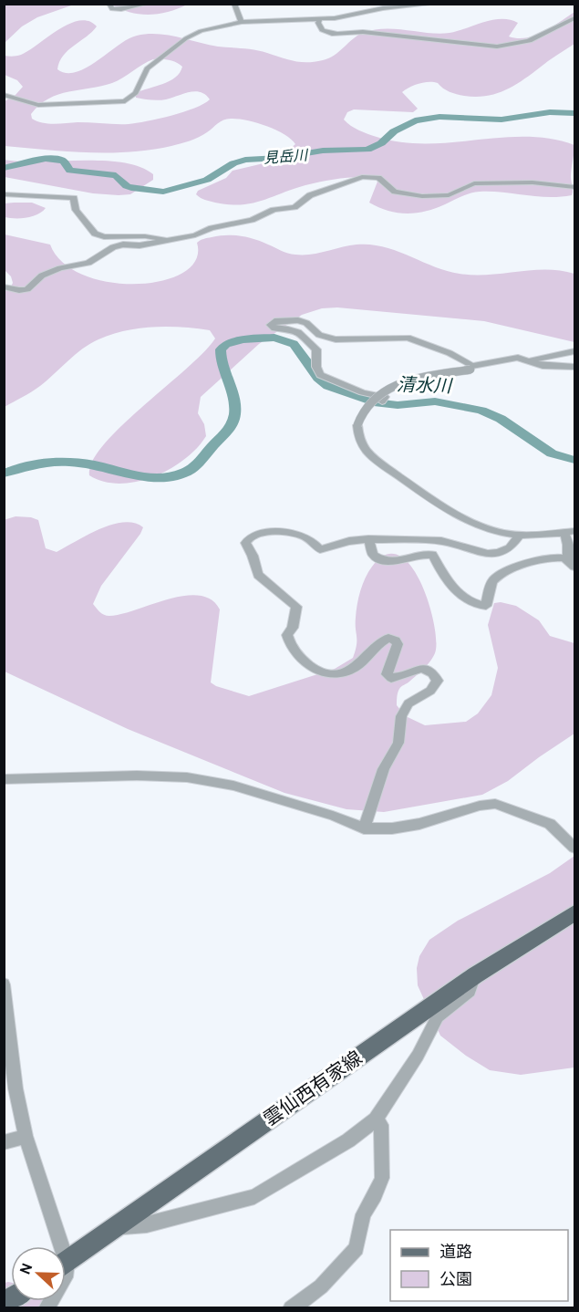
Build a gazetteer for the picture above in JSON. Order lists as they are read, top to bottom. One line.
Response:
{"streets":{"main road":["雲仙西有家線"]},"water":["見岳川","清水川"],"legend":["道路","公園"],"north":"left"}
